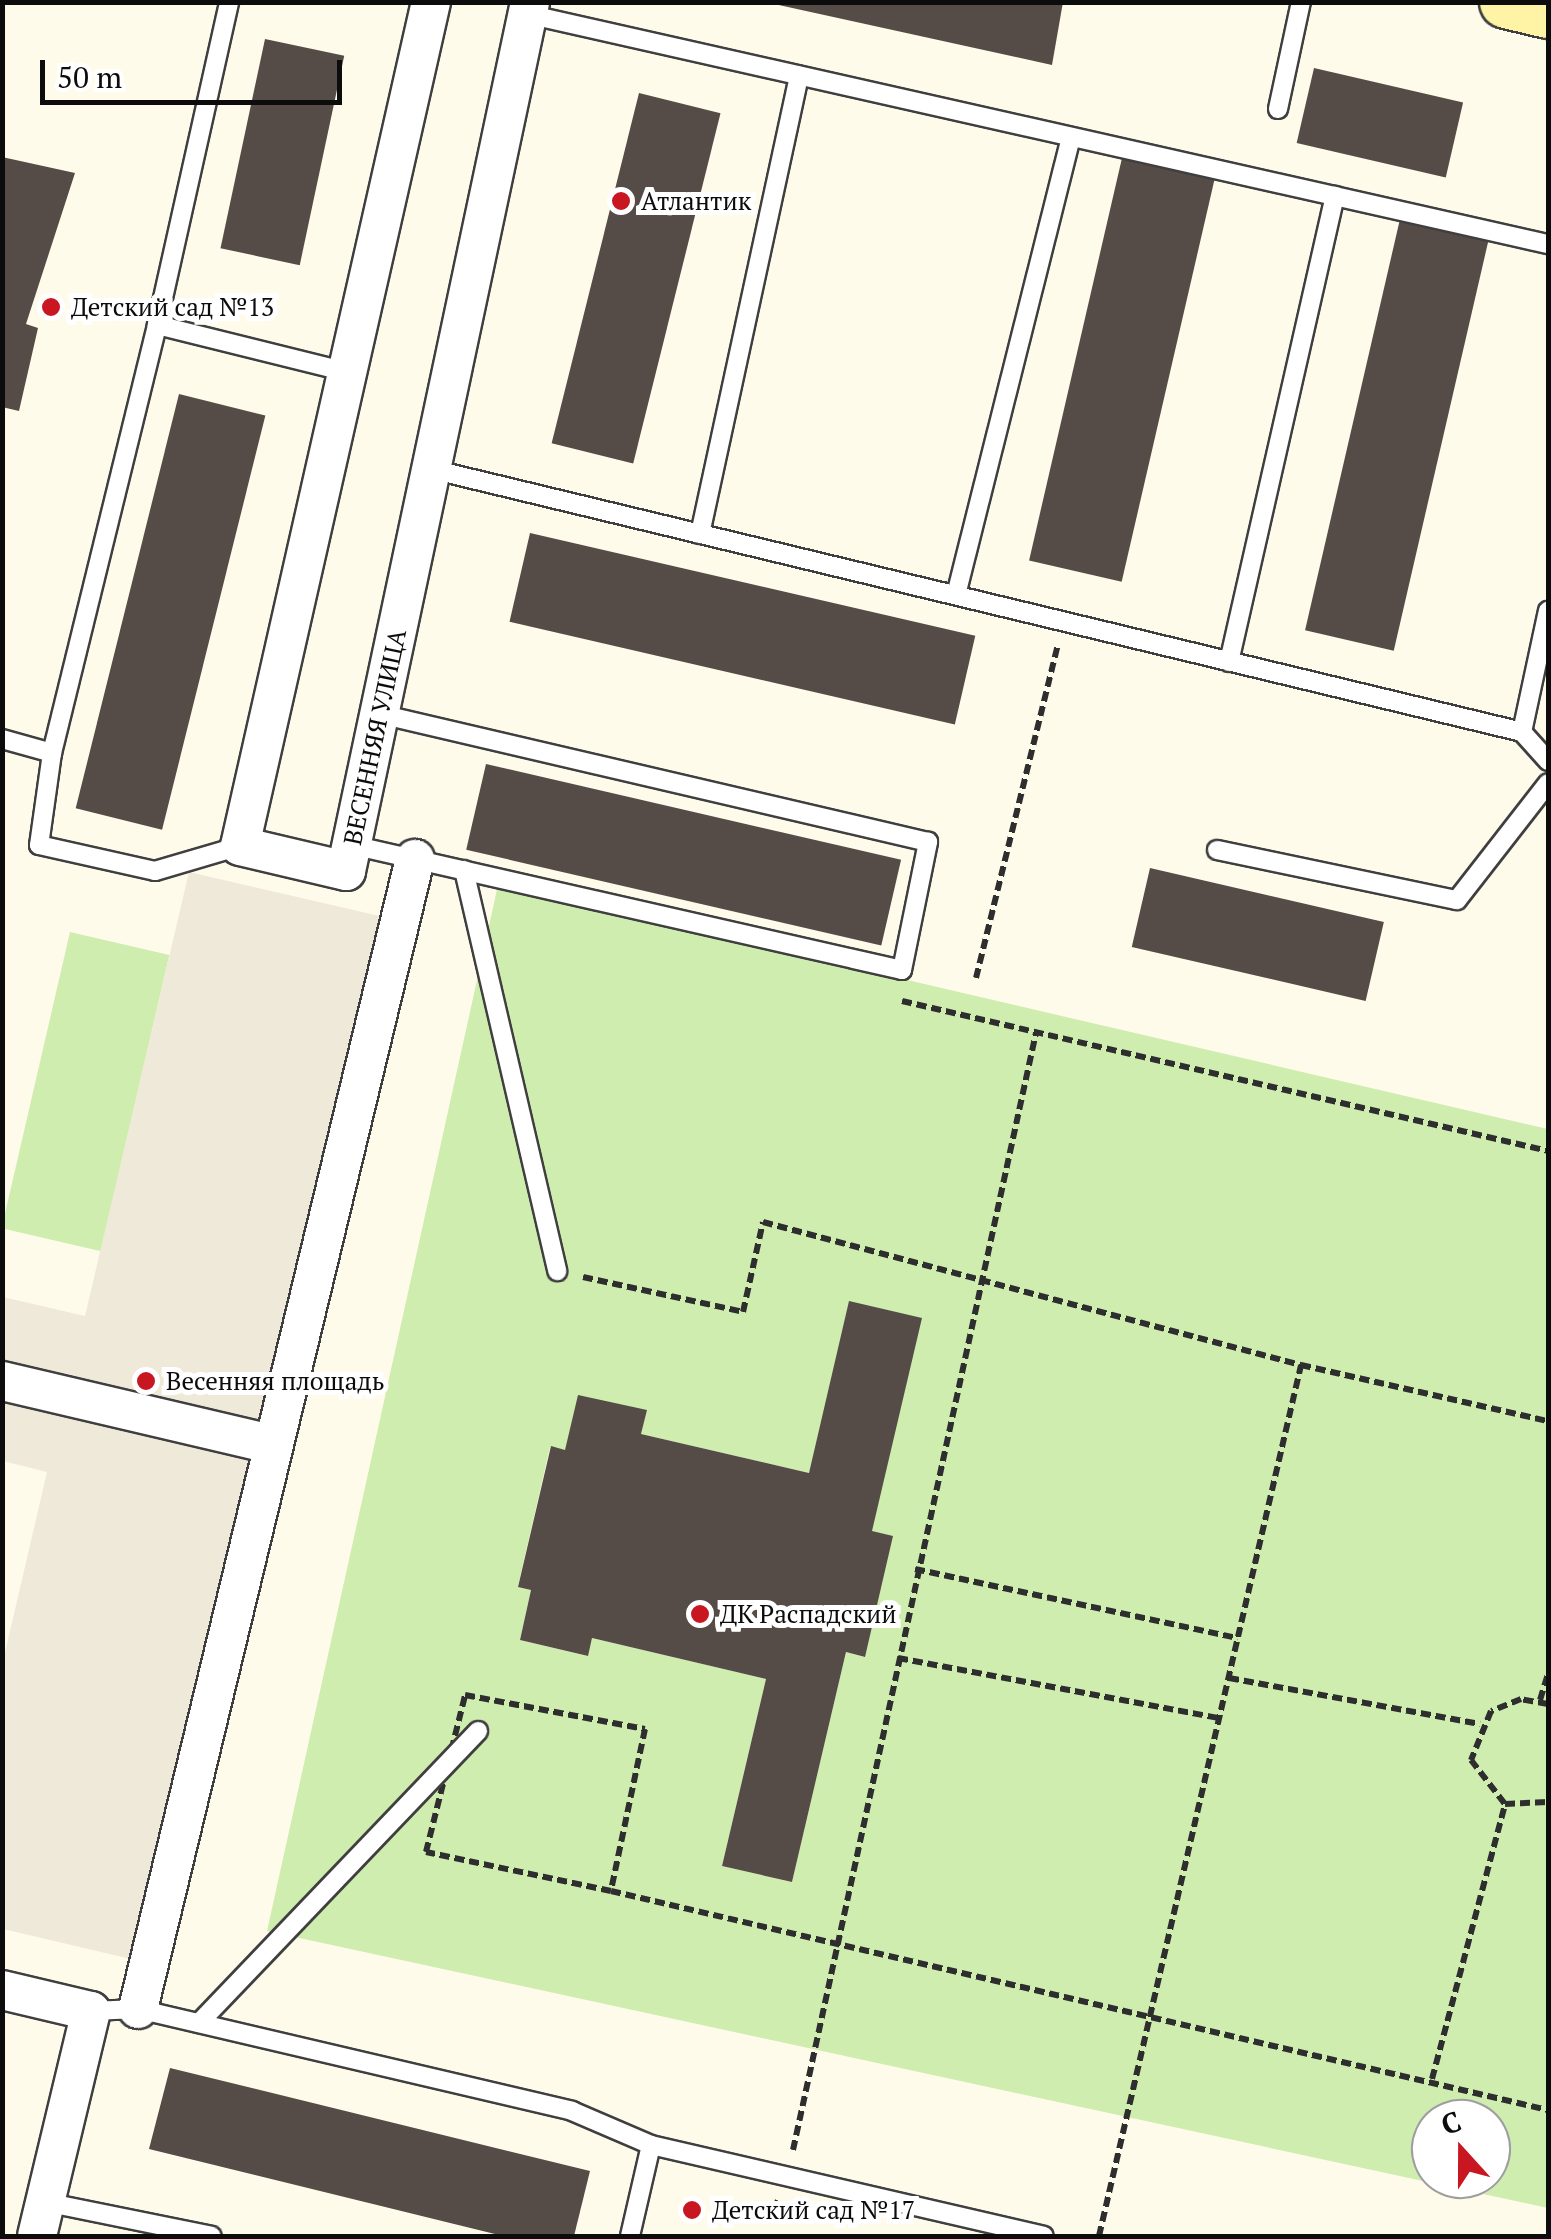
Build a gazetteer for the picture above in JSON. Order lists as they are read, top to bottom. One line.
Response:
{"streets":{"street":["ВЕСЕННЯЯ УЛИЦА"]},"places":["Атлантик","Детский сад №13","Весенняя площадь","ДК Распадский","Детский сад №17"],"scale_bar":"50 m","north":"top"}
